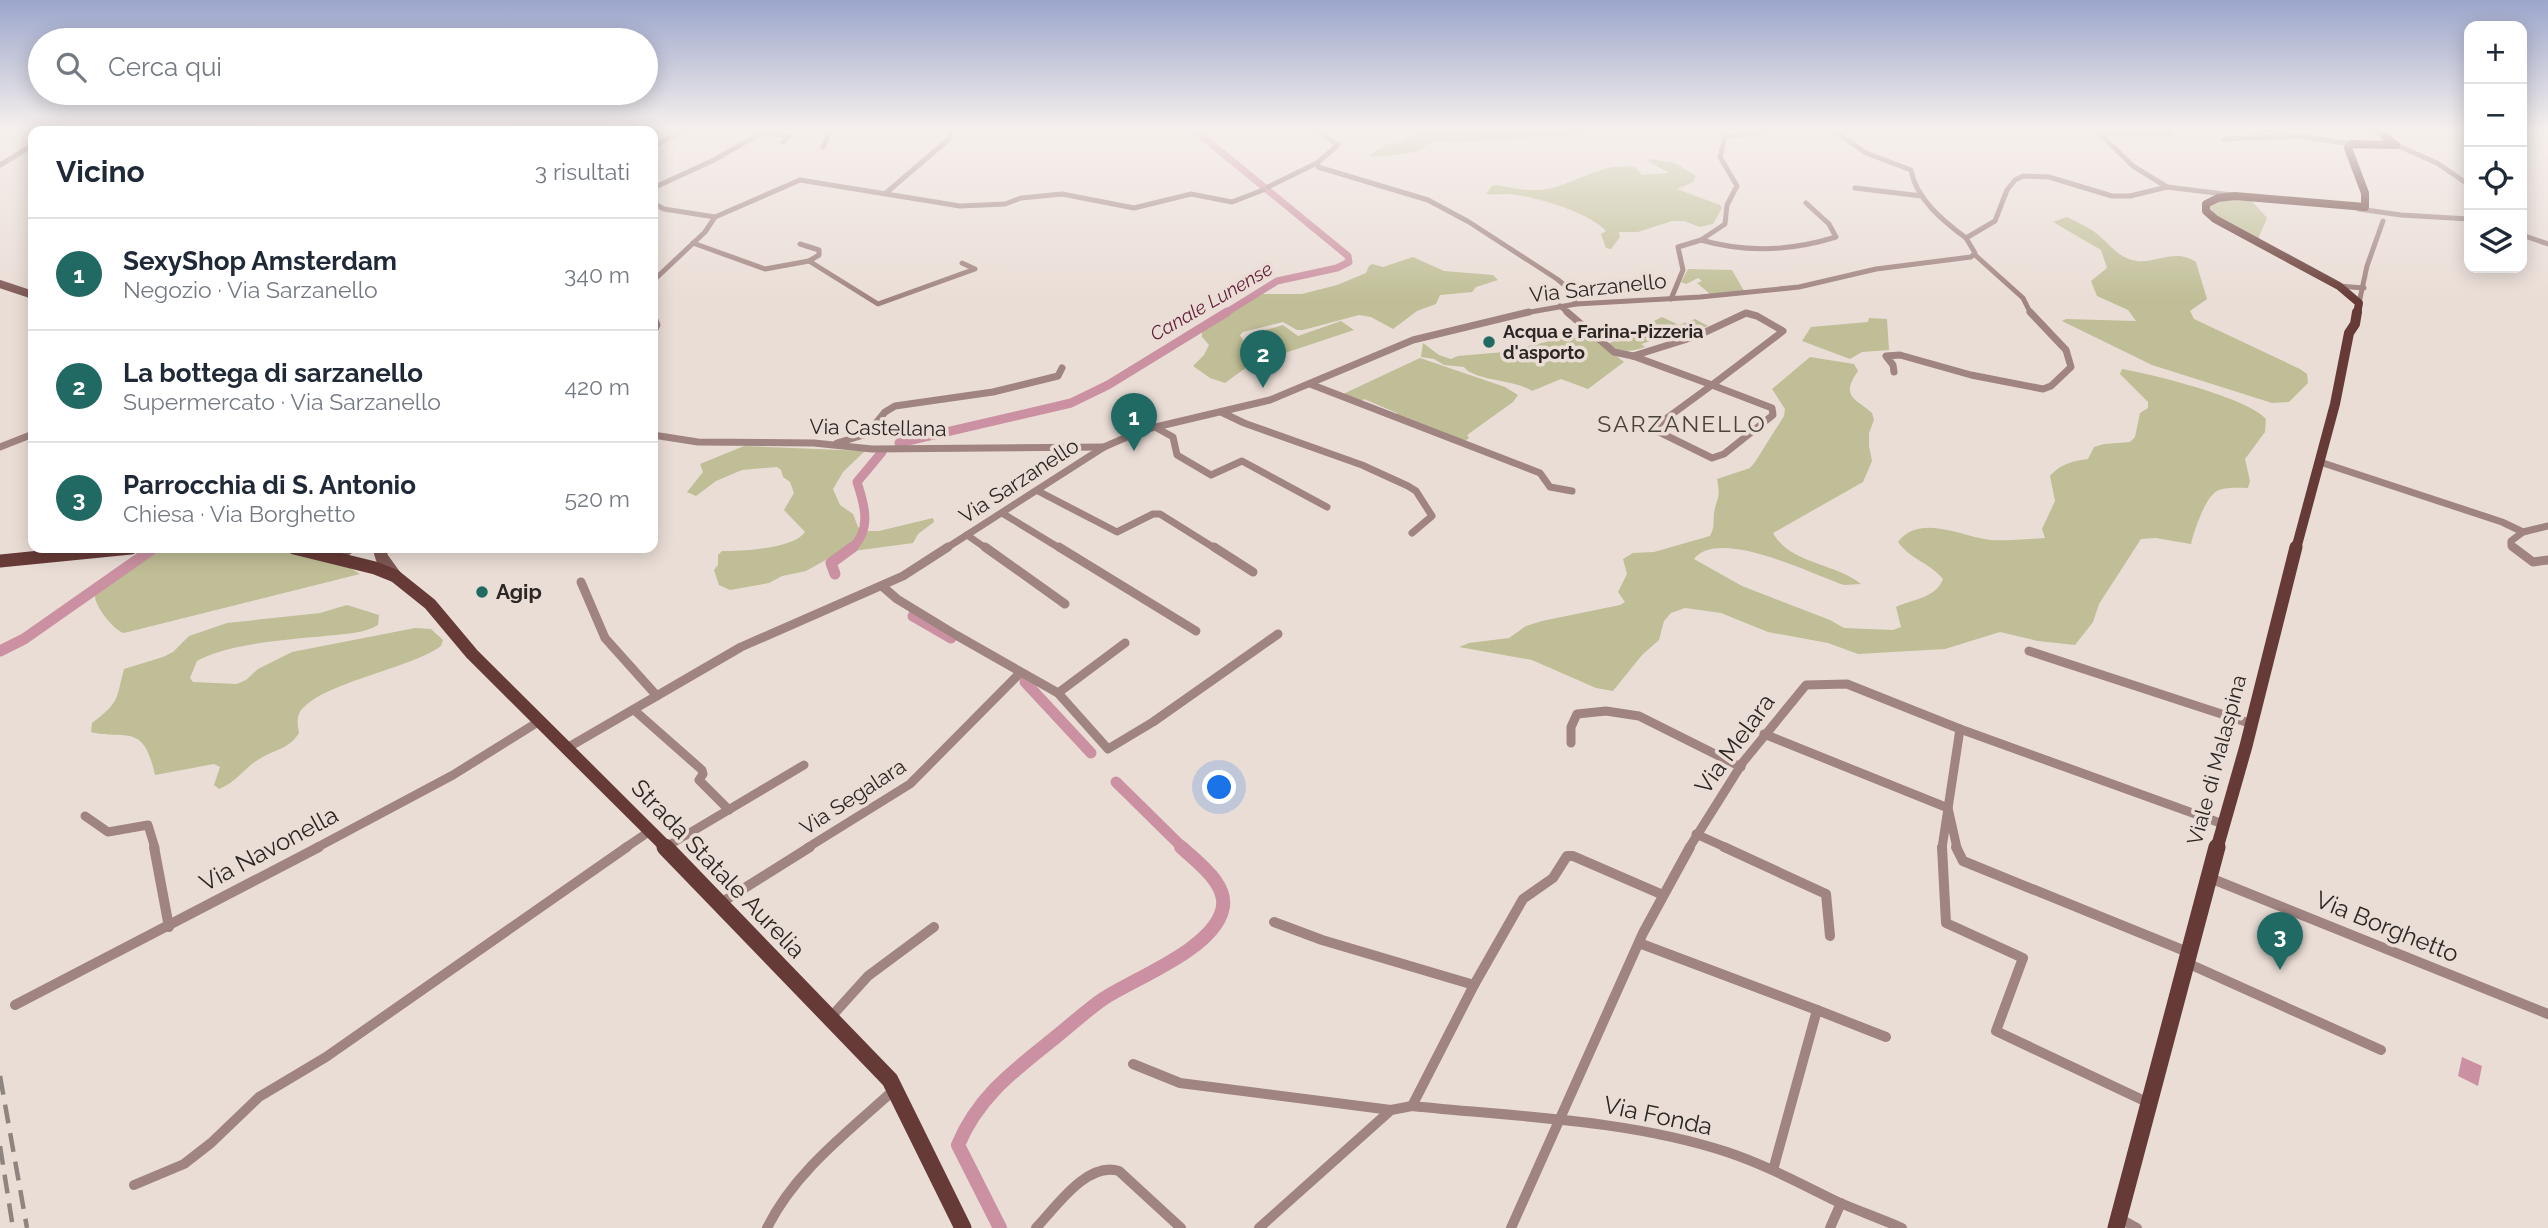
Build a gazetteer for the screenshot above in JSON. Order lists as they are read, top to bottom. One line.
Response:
{"streets":{"main road":["Viale di Malaspina","Strada Statale Aurelia"],"street":["Via Sarzanello","Via Castellana","Via Melara","Via Segalara","Via Navonella","Via Borghetto","Via Fonda"]},"crossings":[["Via Sarzanello","Via Castellana"],["Via Sarzanello","Strada Statale Aurelia"],["Via Melara","Viale di Malaspina"],["Via Melara","Via Fonda"],["Viale di Malaspina","Via Borghetto"],["Via Segalara","Strada Statale Aurelia"],["Via Navonella","Strada Statale Aurelia"]],"districts":["SARZANELLO"],"water":["Canale Lunense"],"places":["Acqua e Farina-Pizzeria d'asporto","Agip"],"page":{"map_buttons":["+","−"],"search":"Cerca qui","heading":["Vicino","3 risultati"],"list":[{"mark":"1","name":"SexyShop Amsterdam","note":"Negozio · Via Sarzanello","value":"340 m"},{"mark":"2","name":"La bottega di sarzanello","note":"Supermercato · Via Sarzanello","value":"420 m"},{"mark":"3","name":"Parrocchia di S. Antonio","note":"Chiesa · Via Borghetto","value":"520 m"}],"pins":["2","1","3"]}}
